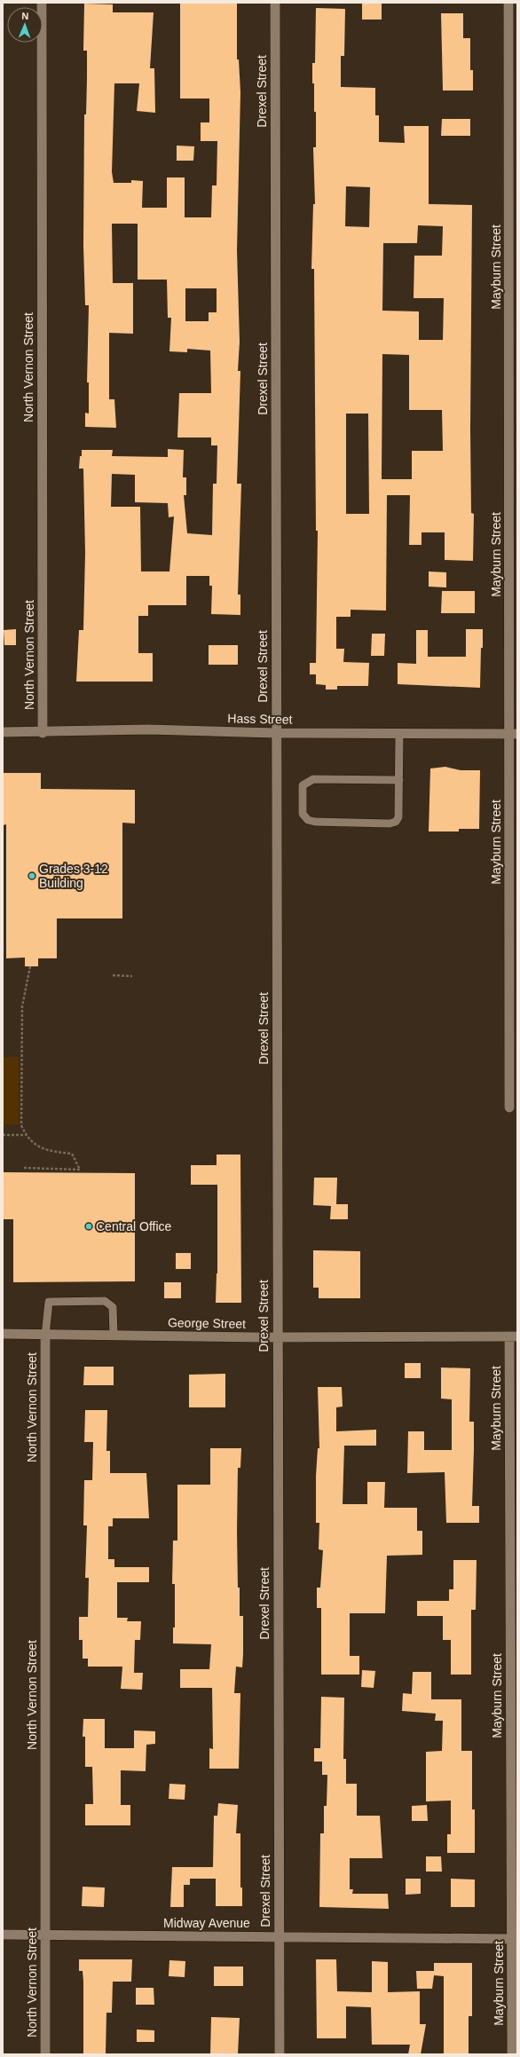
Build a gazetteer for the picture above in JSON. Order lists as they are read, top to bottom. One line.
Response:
{"streets":{"street":["Drexel Street","Mayburn Street","North Vernon Street","Hass Street","George Street","Midway Avenue"]},"crossings":[["Drexel Street","Hass Street"],["Drexel Street","George Street"],["Drexel Street","Midway Avenue"],["Mayburn Street","Hass Street"],["Mayburn Street","George Street"],["Mayburn Street","Midway Avenue"],["North Vernon Street","Hass Street"],["North Vernon Street","George Street"],["North Vernon Street","Midway Avenue"]],"places":["Grades 3-12 Building","Central Office"],"north":"top"}
